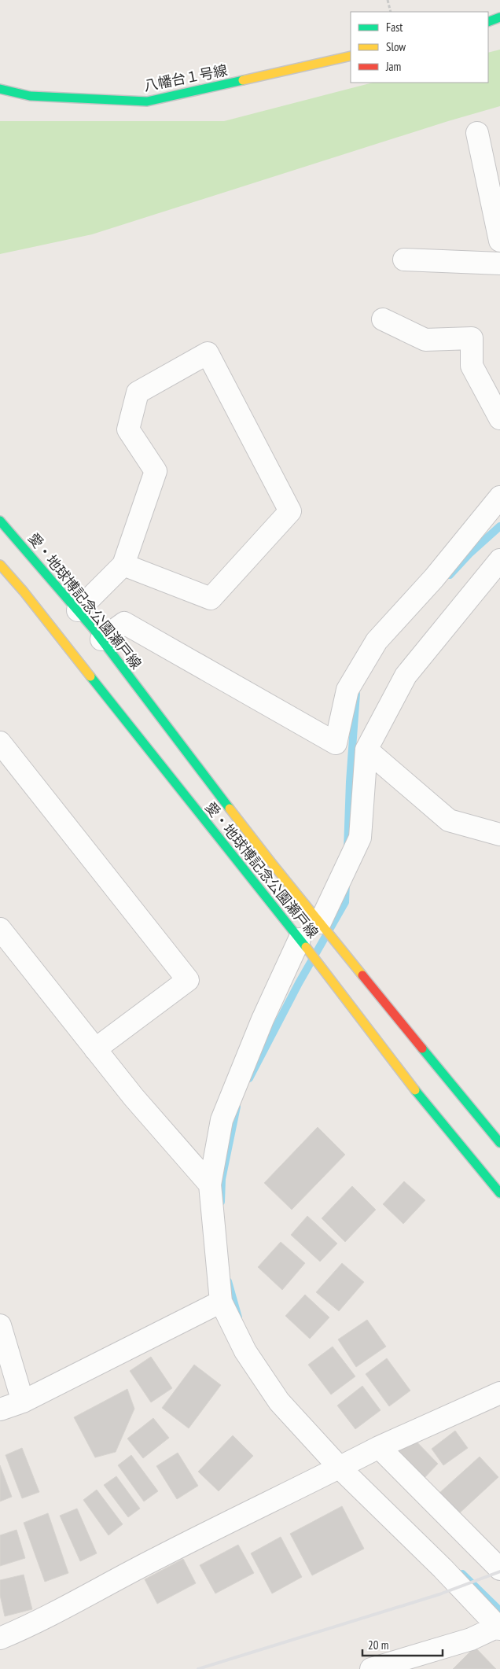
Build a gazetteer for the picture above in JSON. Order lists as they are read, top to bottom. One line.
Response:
{"streets":{"main road":["八幡台１号線","愛・地球博記念公園瀬戸線"]},"legend":["Fast","Slow","Jam"],"scale_bar":"20 m"}
